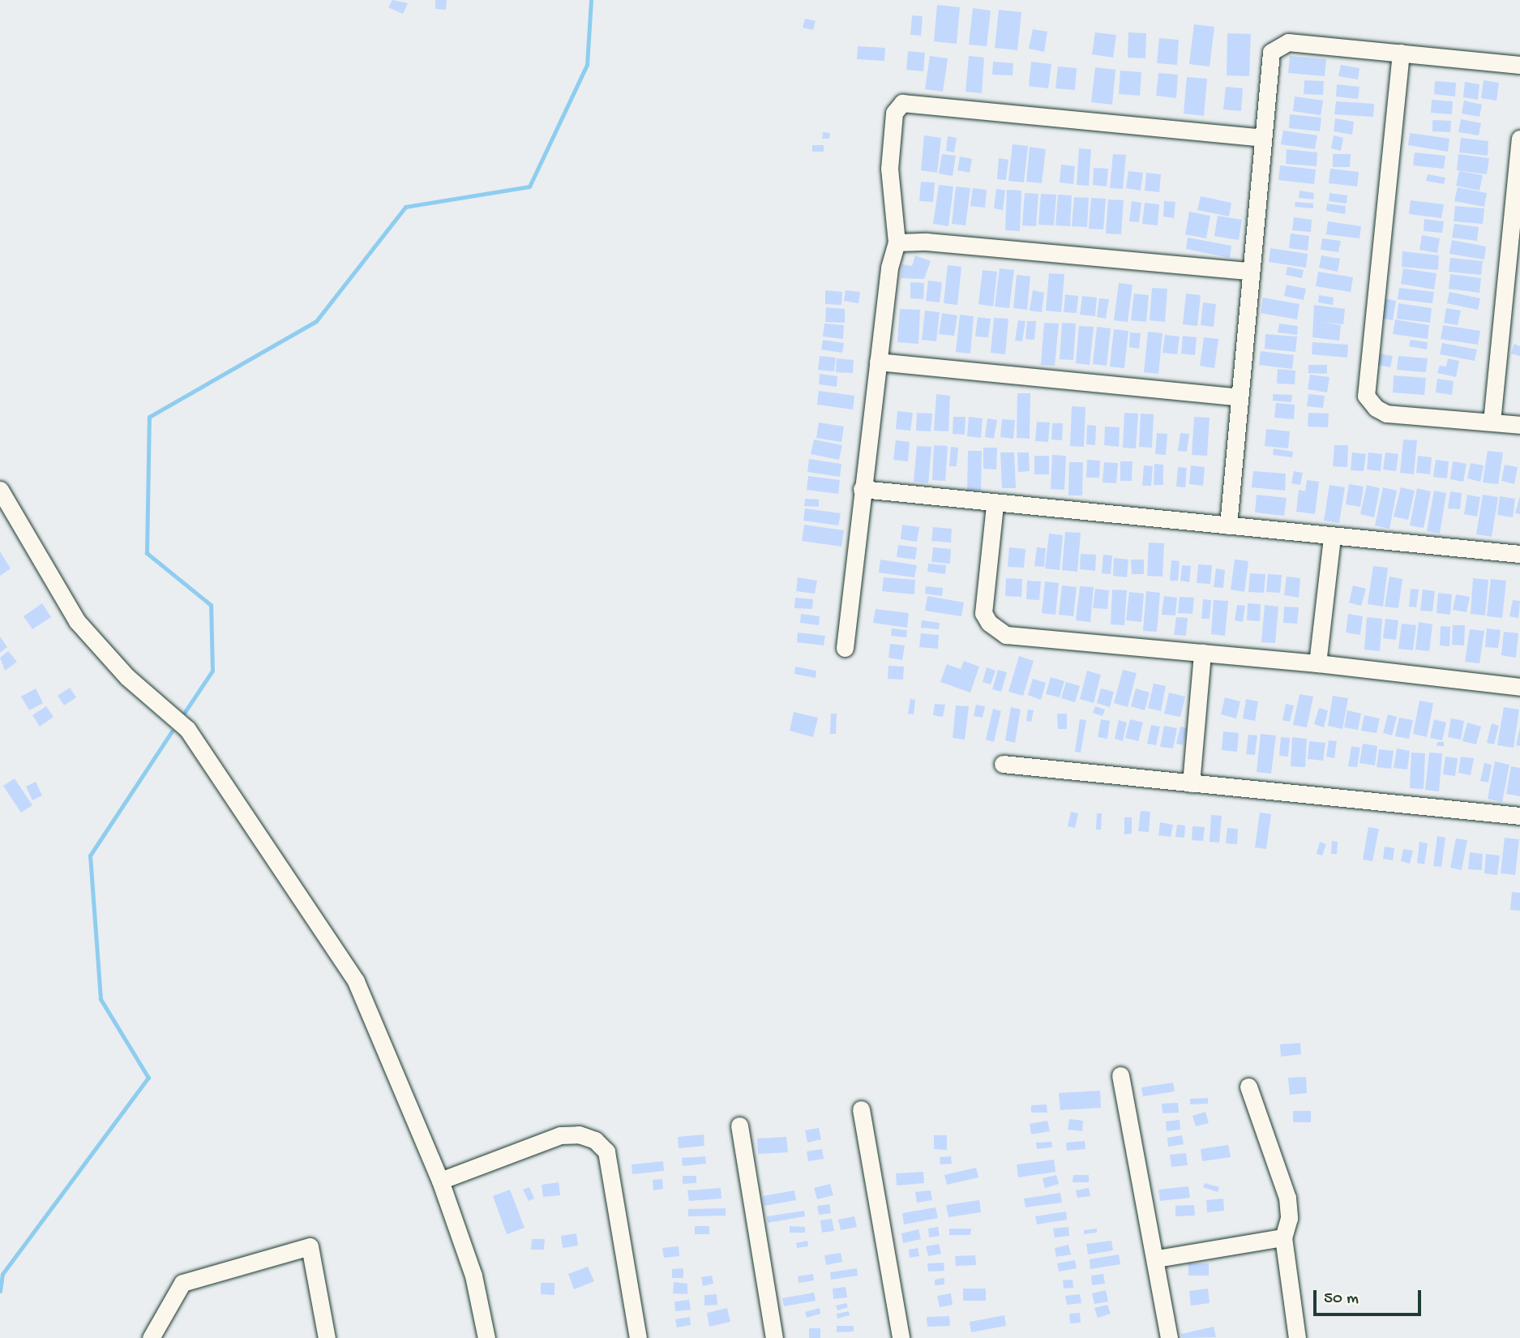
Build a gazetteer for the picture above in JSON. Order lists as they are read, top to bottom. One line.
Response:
{"scale_bar":"50 m"}
